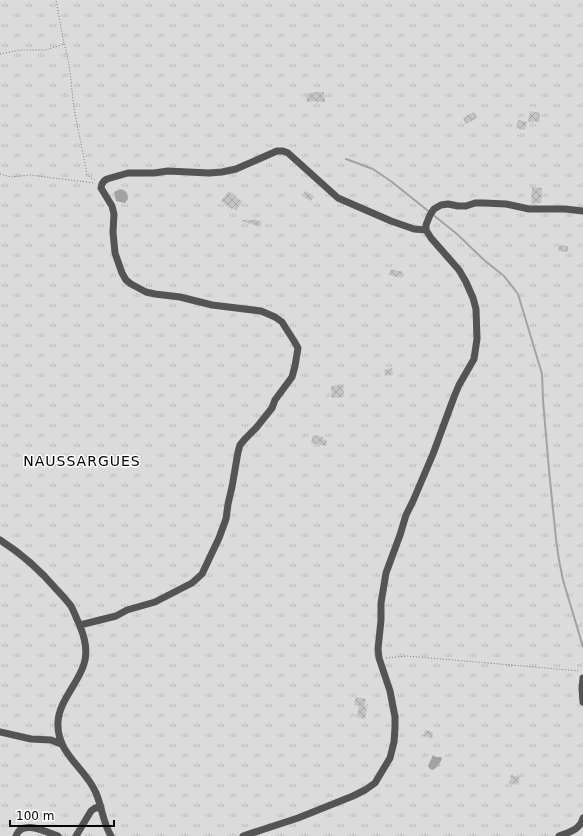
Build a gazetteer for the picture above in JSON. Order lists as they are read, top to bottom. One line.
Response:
{"districts":["NAUSSARGUES"],"scale_bar":"100 m"}
